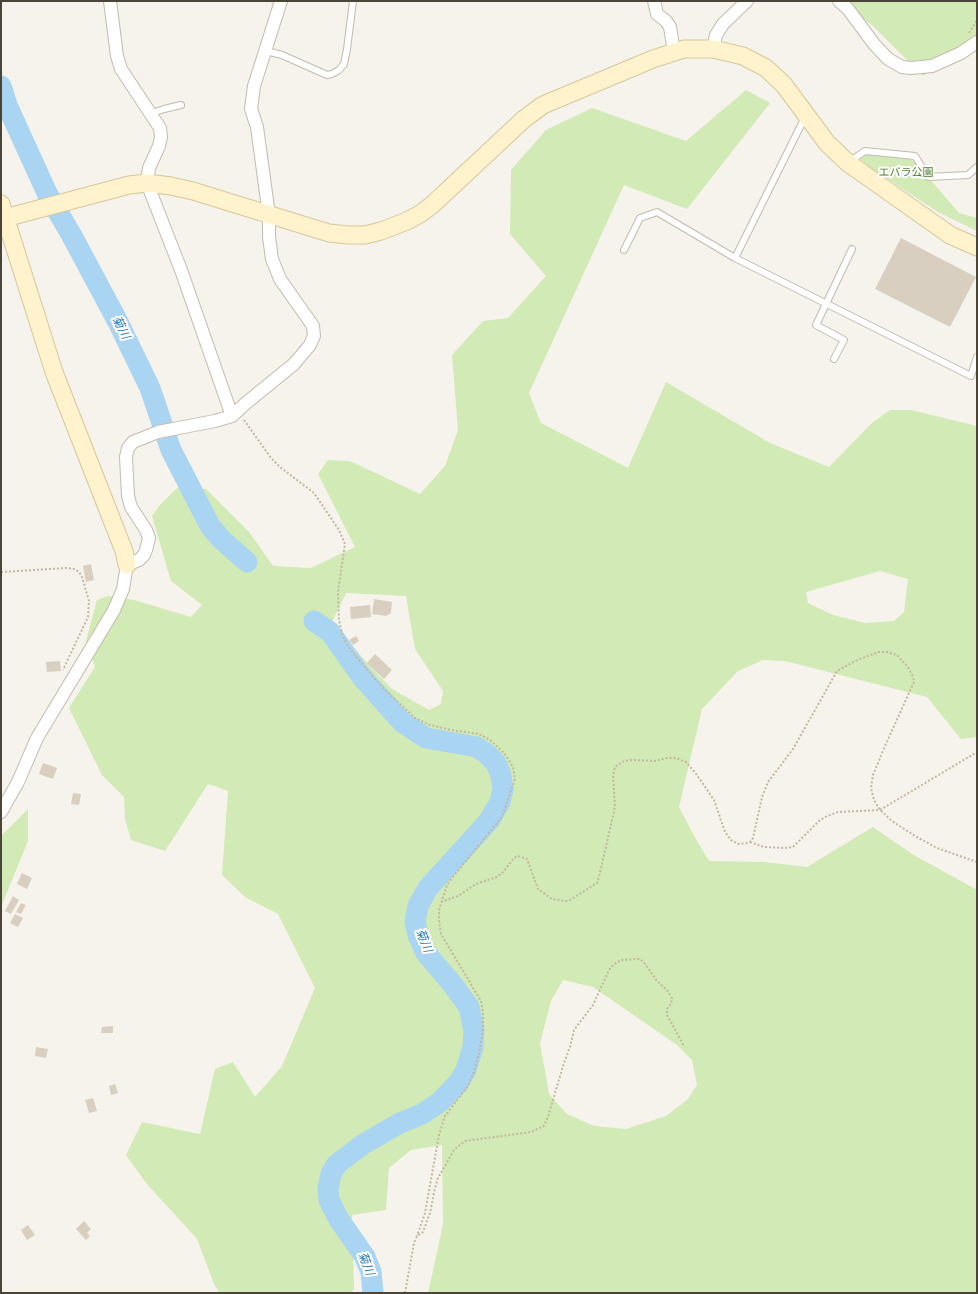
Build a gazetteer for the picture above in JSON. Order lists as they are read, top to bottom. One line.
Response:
{"water":["菊川"],"parks":["エバラ公園"]}
